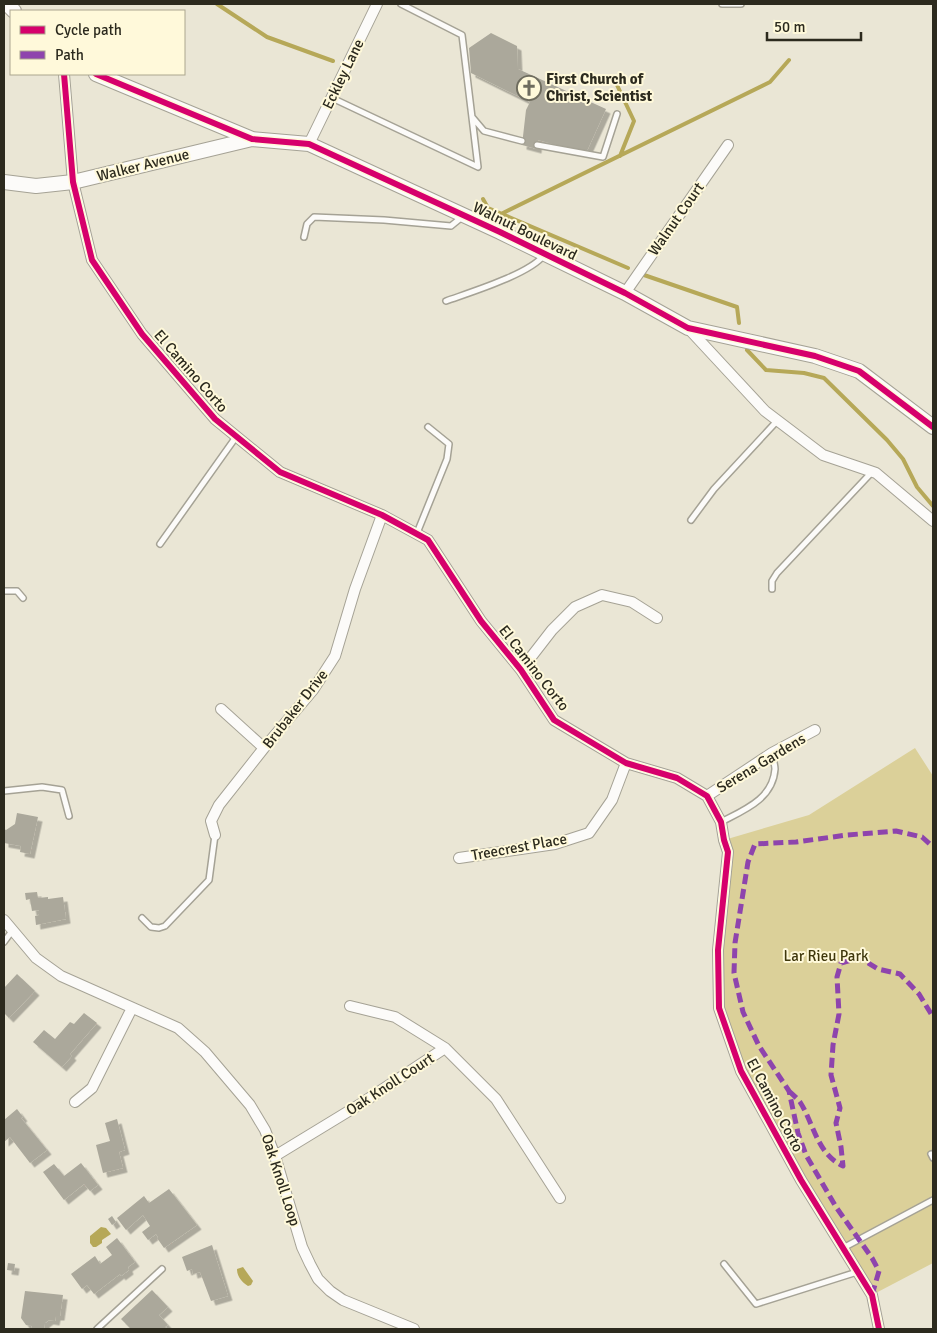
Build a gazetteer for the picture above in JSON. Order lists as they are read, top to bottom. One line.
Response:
{"streets":{"street":["Eckley Lane","Walker Avenue","Walnut Court","Walnut Boulevard","El Camino Corto","Brubaker Drive","Serena Gardens","Treecrest Place","Oak Knoll Court","Oak Knoll Loop"]},"crossings":[["Eckley Lane","Walnut Boulevard"],["Walker Avenue","Walnut Boulevard"],["Walker Avenue","El Camino Corto"],["Walnut Court","Walnut Boulevard"],["El Camino Corto","Brubaker Drive"],["El Camino Corto","Serena Gardens"],["El Camino Corto","Treecrest Place"],["Oak Knoll Court","Oak Knoll Loop"]],"parks":["Lar Rieu Park"],"places":{"church":["First Church of Christ, Scientist"]},"legend":["Cycle path","Path"],"scale_bar":"50 m"}
